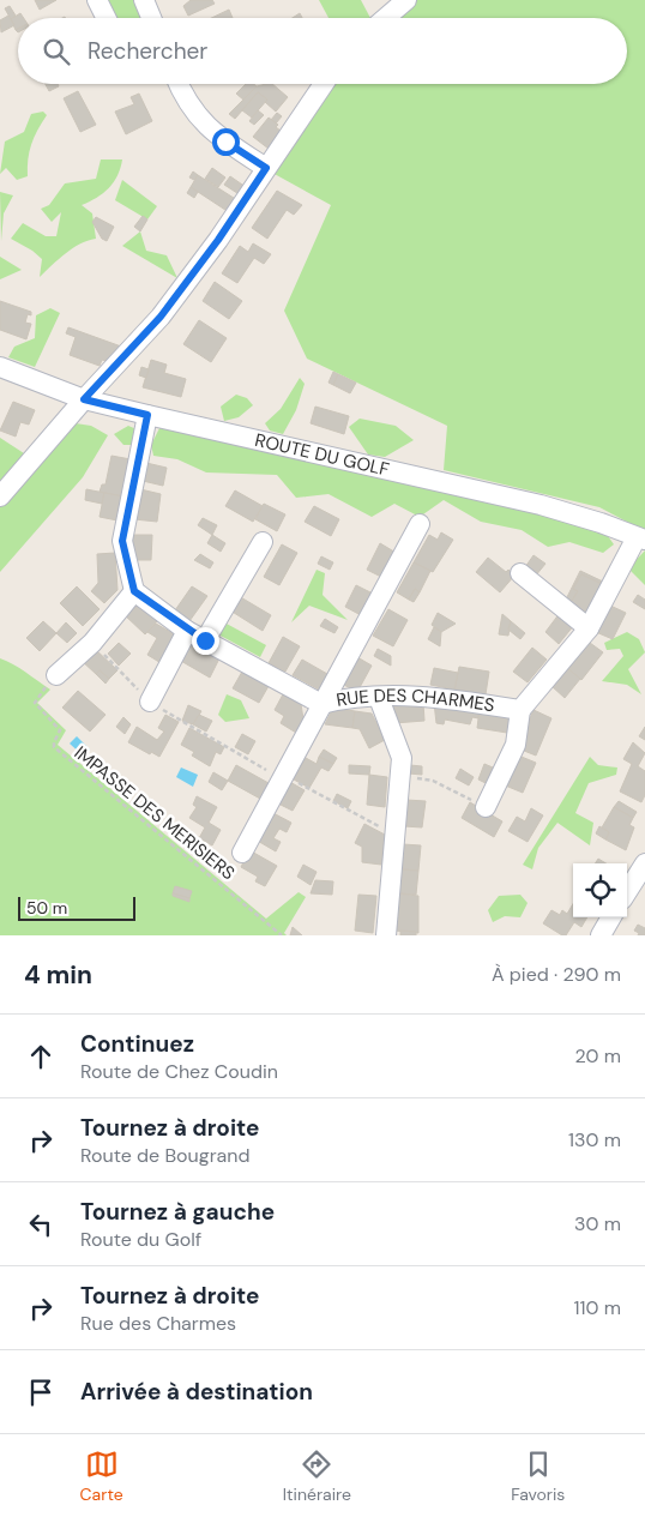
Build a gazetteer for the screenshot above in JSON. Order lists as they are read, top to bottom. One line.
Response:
{"streets":{"street":["ROUTE DU GOLF","RUE DES CHARMES"],"path":["IMPASSE DES MERISIERS"]},"crossings":[["ROUTE DU GOLF","RUE DES CHARMES"]],"scale_bar":"50 m","page":{"search":"Rechercher","scale":"50 m","heading":["4 min","À pied · 290 m"],"list":[["Continuez","Route de Chez Coudin","20 m"],["Tournez à droite","Route de Bougrand","130 m"],["Tournez à gauche","Route du Golf","30 m"],["Tournez à droite","Rue des Charmes","110 m"],"Arrivée à destination"],"nav":["Carte","Itinéraire","Favoris"]}}
